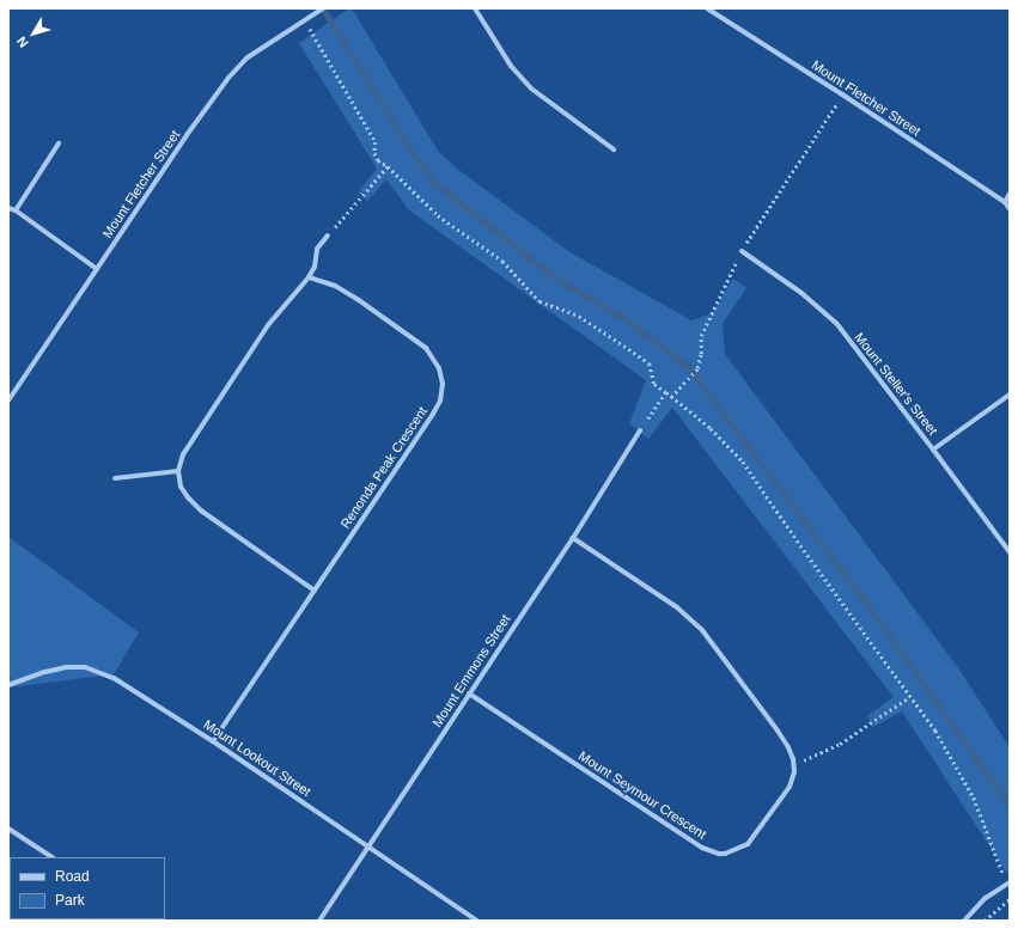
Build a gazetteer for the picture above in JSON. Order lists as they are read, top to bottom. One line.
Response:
{"streets":{"street":["Mount Fletcher Street","Mount Steller's Street","Renonda Peak Crescent","Mount Emmons Street","Mount Lookout Street","Mount Seymour Crescent"]},"crossings":[["Renonda Peak Crescent","Mount Lookout Street"],["Mount Emmons Street","Mount Lookout Street"],["Mount Emmons Street","Mount Seymour Crescent"]],"legend":["Road","Park"],"north":"bottom left"}
